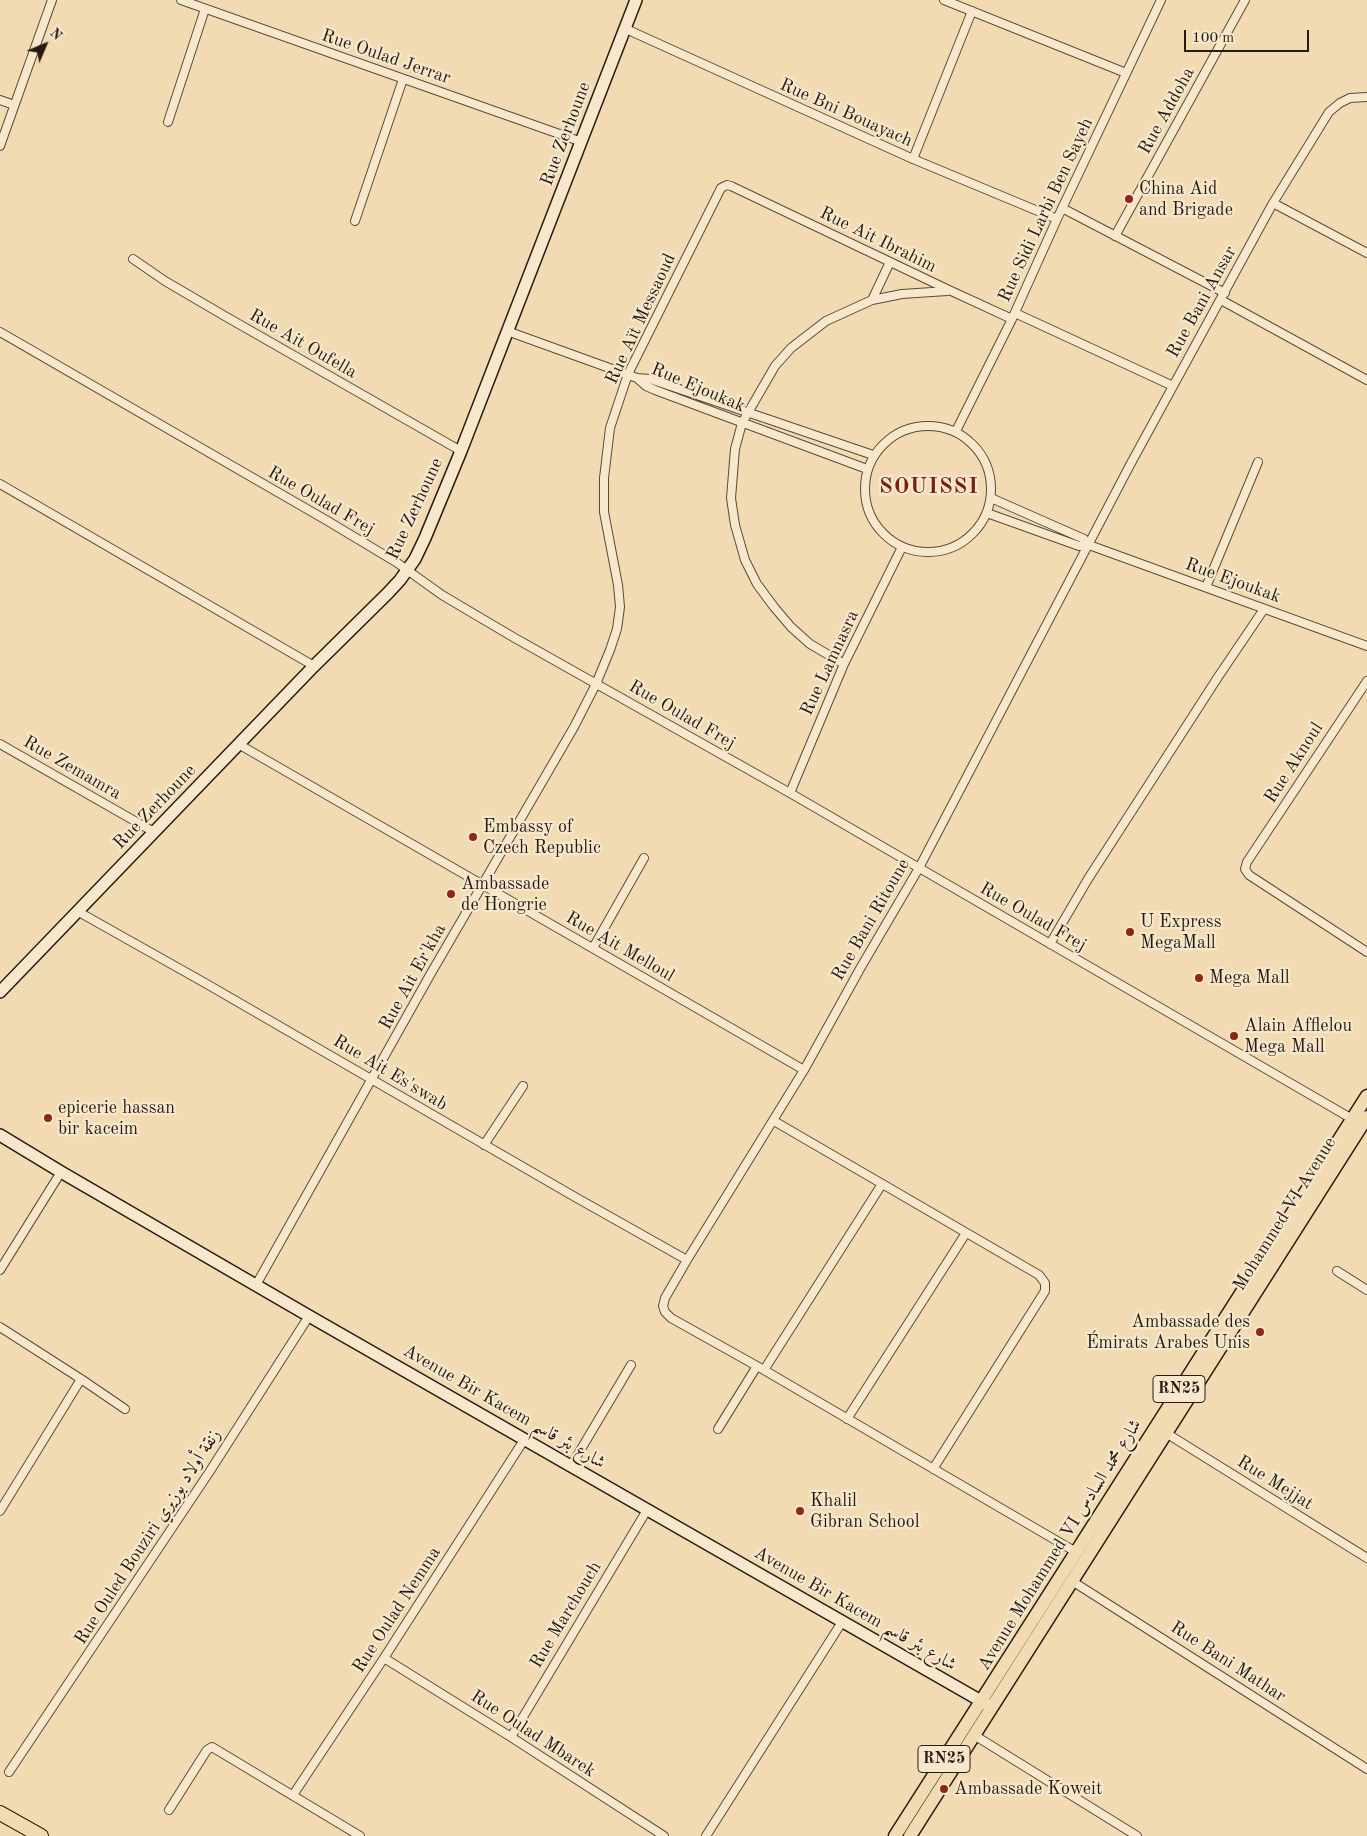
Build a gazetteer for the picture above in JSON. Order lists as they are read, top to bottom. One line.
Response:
{"streets":{"main road":["Mohammed VI Avenue","RN25","Avenue Mohammed VI شارع محمد السادس"],"street":["Rue Oulad Jerrar","Rue Addoha","Rue Bni Bouayach","Rue Zerhoune","Rue Sidi Larbi Ben Sayeh","Rue Ait Ibrahim","Rue Bani Ansar","Rue Aït Messaoud","Rue Ait Oufella","Rue Ejoukak","Rue Oulad Frej","Rue Lamnasra","Rue Aknoul","Rue Zemamra","Rue Bani Ritoune","Rue Ait Melloul","Rue Ait Er'kha","Rue Ait Es'swab","Avenue Bir Kacem شارع بئر قاسم","Rue Mejjat","Rue Ouled Bouziri زنقة أولاد بوزيري","Rue Oulad Nemma","Rue Marchouch","Rue Bani Mathar","Rue Oulad Mbarek"]},"crossings":[["Rue Oulad Jerrar","Rue Zerhoune"],["Rue Bni Bouayach","Rue Zerhoune"],["Rue Bni Bouayach","Rue Sidi Larbi Ben Sayeh"],["Rue Zerhoune","Rue Ait Oufella"],["Rue Zerhoune","Rue Ejoukak"],["Rue Zerhoune","Rue Oulad Frej"],["Rue Zerhoune","Rue Zemamra"],["Rue Zerhoune","Rue Ait Melloul"],["Rue Zerhoune","Rue Ait Es'swab"],["Rue Sidi Larbi Ben Sayeh","Rue Ait Ibrahim"],["Rue Sidi Larbi Ben Sayeh","Rue Ejoukak"],["Rue Sidi Larbi Ben Sayeh","Rue Lamnasra"],["Rue Ait Ibrahim","Rue Bani Ansar"],["Rue Ait Ibrahim","Rue Aït Messaoud"],["Rue Bani Ansar","Rue Ejoukak"],["Rue Bani Ansar","Rue Bani Ritoune"],["Rue Aït Messaoud","Rue Ejoukak"],["Rue Aït Messaoud","Rue Oulad Frej"],["Rue Aït Messaoud","Rue Ait Er'kha"],["Rue Ejoukak","Rue Lamnasra"],["Rue Ejoukak","Rue Bani Ritoune"],["Rue Oulad Frej","Rue Lamnasra"],["Rue Oulad Frej","Rue Bani Ritoune"],["Rue Oulad Frej","Rue Ait Er'kha"],["Rue Oulad Frej","Mohammed VI Avenue"],["Rue Oulad Frej","Avenue Mohammed VI شارع محمد السادس"],["Rue Bani Ritoune","Rue Ait Melloul"],["Rue Bani Ritoune","Rue Ait Es'swab"],["Rue Ait Melloul","Rue Ait Er'kha"],["Rue Ait Er'kha","Rue Ait Es'swab"],["Rue Ait Er'kha","Avenue Bir Kacem شارع بئر قاسم"],["Mohammed VI Avenue","Avenue Bir Kacem شارع بئر قاسم"],["Mohammed VI Avenue","Rue Mejjat"],["Mohammed VI Avenue","Avenue Mohammed VI شارع محمد السادس"],["Mohammed VI Avenue","Rue Bani Mathar"],["Avenue Bir Kacem شارع بئر قاسم","Rue Ouled Bouziri زنقة أولاد بوزيري"],["Avenue Bir Kacem شارع بئر قاسم","Avenue Mohammed VI شارع محمد السادس"],["Avenue Bir Kacem شارع بئر قاسم","Rue Oulad Nemma"],["Avenue Bir Kacem شارع بئر قاسم","Rue Marchouch"],["Rue Oulad Nemma","Rue Oulad Mbarek"],["Rue Marchouch","Rue Oulad Mbarek"]],"districts":["SOUISSI"],"places":["China Aid and Brigade","Embassy of Czech Republic","Ambassade de Hongrie","U Express MegaMall","Mega Mall","Alain Afflelou Mega Mall","epicerie hassan bir kaceim","Ambassade des Émirats Arabes Unis","Khalil Gibran School","Ambassade Koweit"],"scale_bar":"100 m","north":"top right"}
